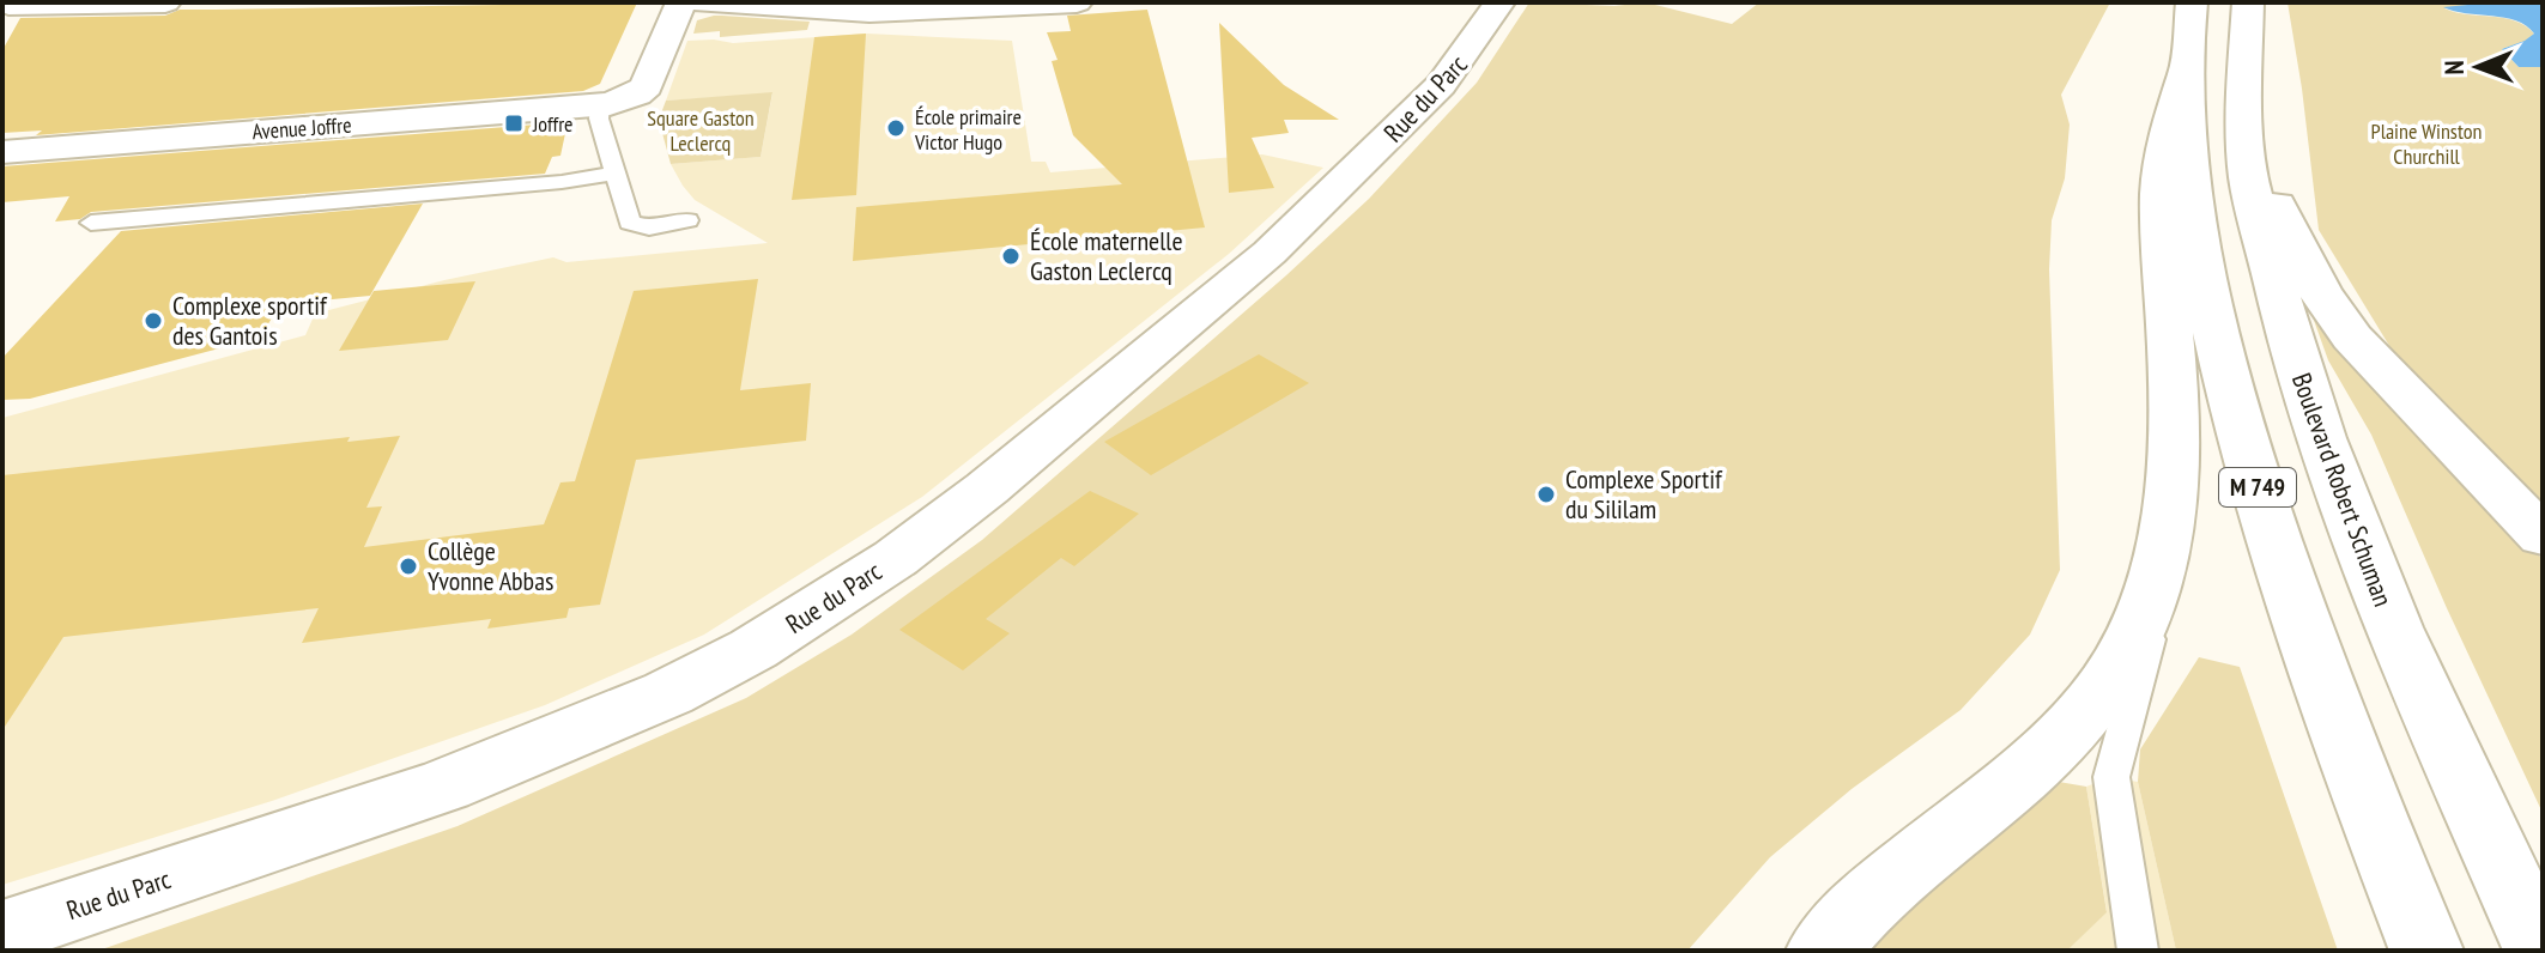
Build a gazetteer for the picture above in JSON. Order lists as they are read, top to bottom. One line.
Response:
{"streets":{"main road":["Rue du Parc","Avenue Joffre","M 749","Boulevard Robert Schuman"]},"parks":["Square Gaston Leclercq","Plaine Winston Churchill"],"places":{"transit":["Joffre"],"other":["École primaire Victor Hugo","École maternelle Gaston Leclercq","Complexe sportif des Gantois","Complexe Sportif du Sililam","Collège Yvonne Abbas"]},"north":"left"}
